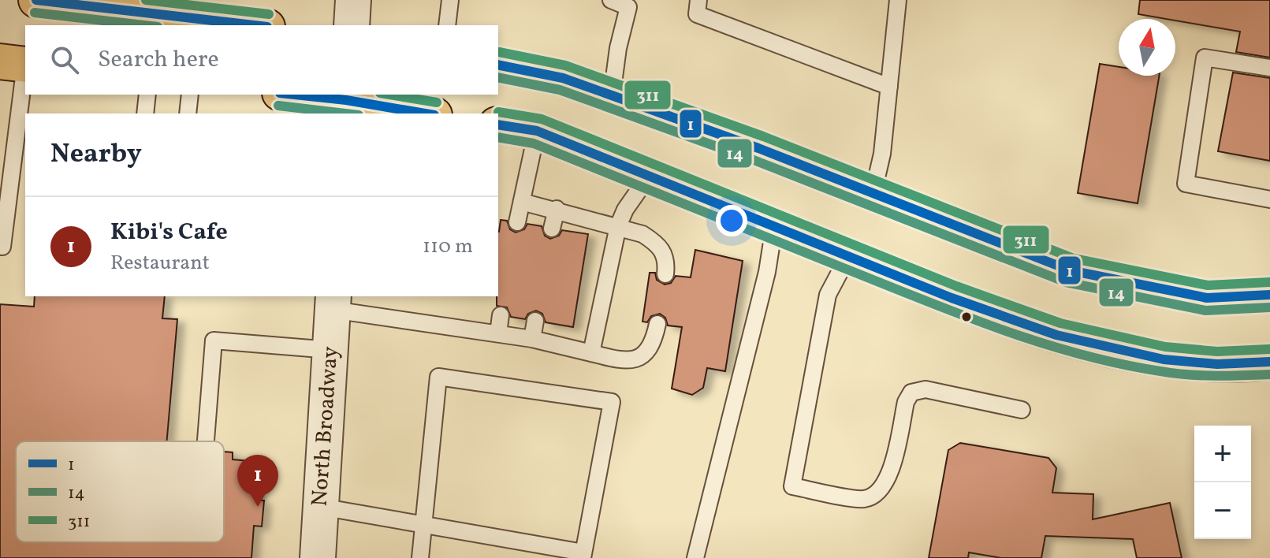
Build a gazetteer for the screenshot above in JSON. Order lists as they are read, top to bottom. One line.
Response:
{"streets":{"street":["North Broadway"]},"lines":["transit line 1","transit line 311","transit line 14"],"legend":["1","14","311"],"north":"top","page":{"search":"Search here","heading":"Nearby","list":[{"mark":"1","name":"Kibi's Cafe","note":"Restaurant","value":"110 m"}],"map_buttons":["+","−"],"pins":"1"}}
